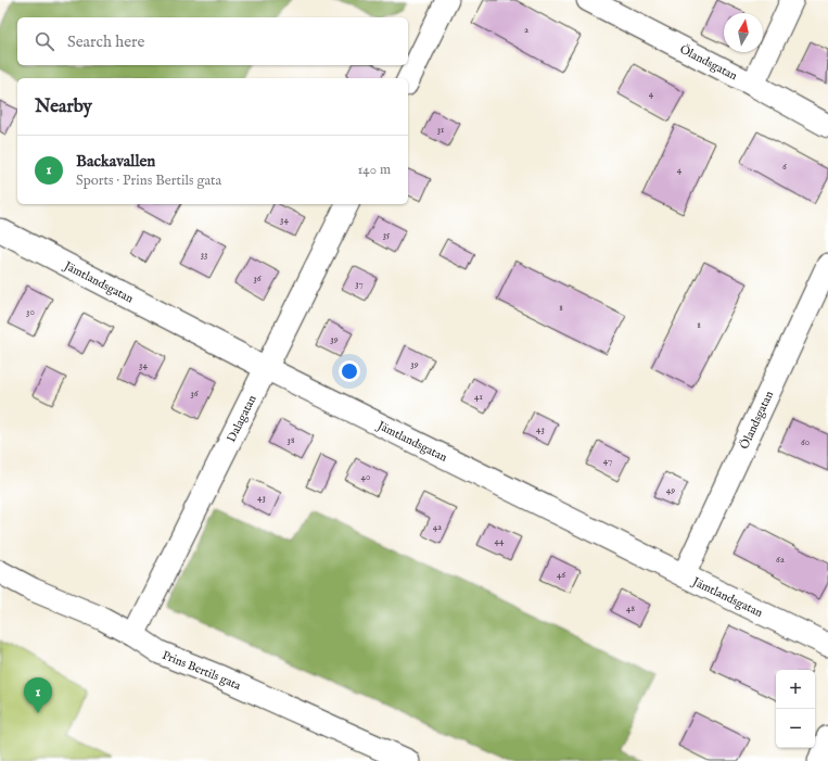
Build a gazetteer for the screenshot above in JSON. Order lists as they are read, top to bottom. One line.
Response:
{"streets":{"street":["Ölandsgatan","Jämtlandsgatan","Dalagatan","Prins Bertils gata"]},"crossings":[["Ölandsgatan","Jämtlandsgatan"],["Jämtlandsgatan","Dalagatan"],["Dalagatan","Prins Bertils gata"]],"house_numbers":["2","4","31","6","4","34","35","33","36","37","8","30","8","39","39","34","36","41","43","38","60","47","40","49","43","42","44","62","46","48"],"north":"top","page":{"search":"Search here","heading":"Nearby","list":[{"mark":"1","name":"Backavallen","note":"Sports · Prins Bertils gata","value":"140 m"}],"map_buttons":["+","−"],"pins":"1"}}
